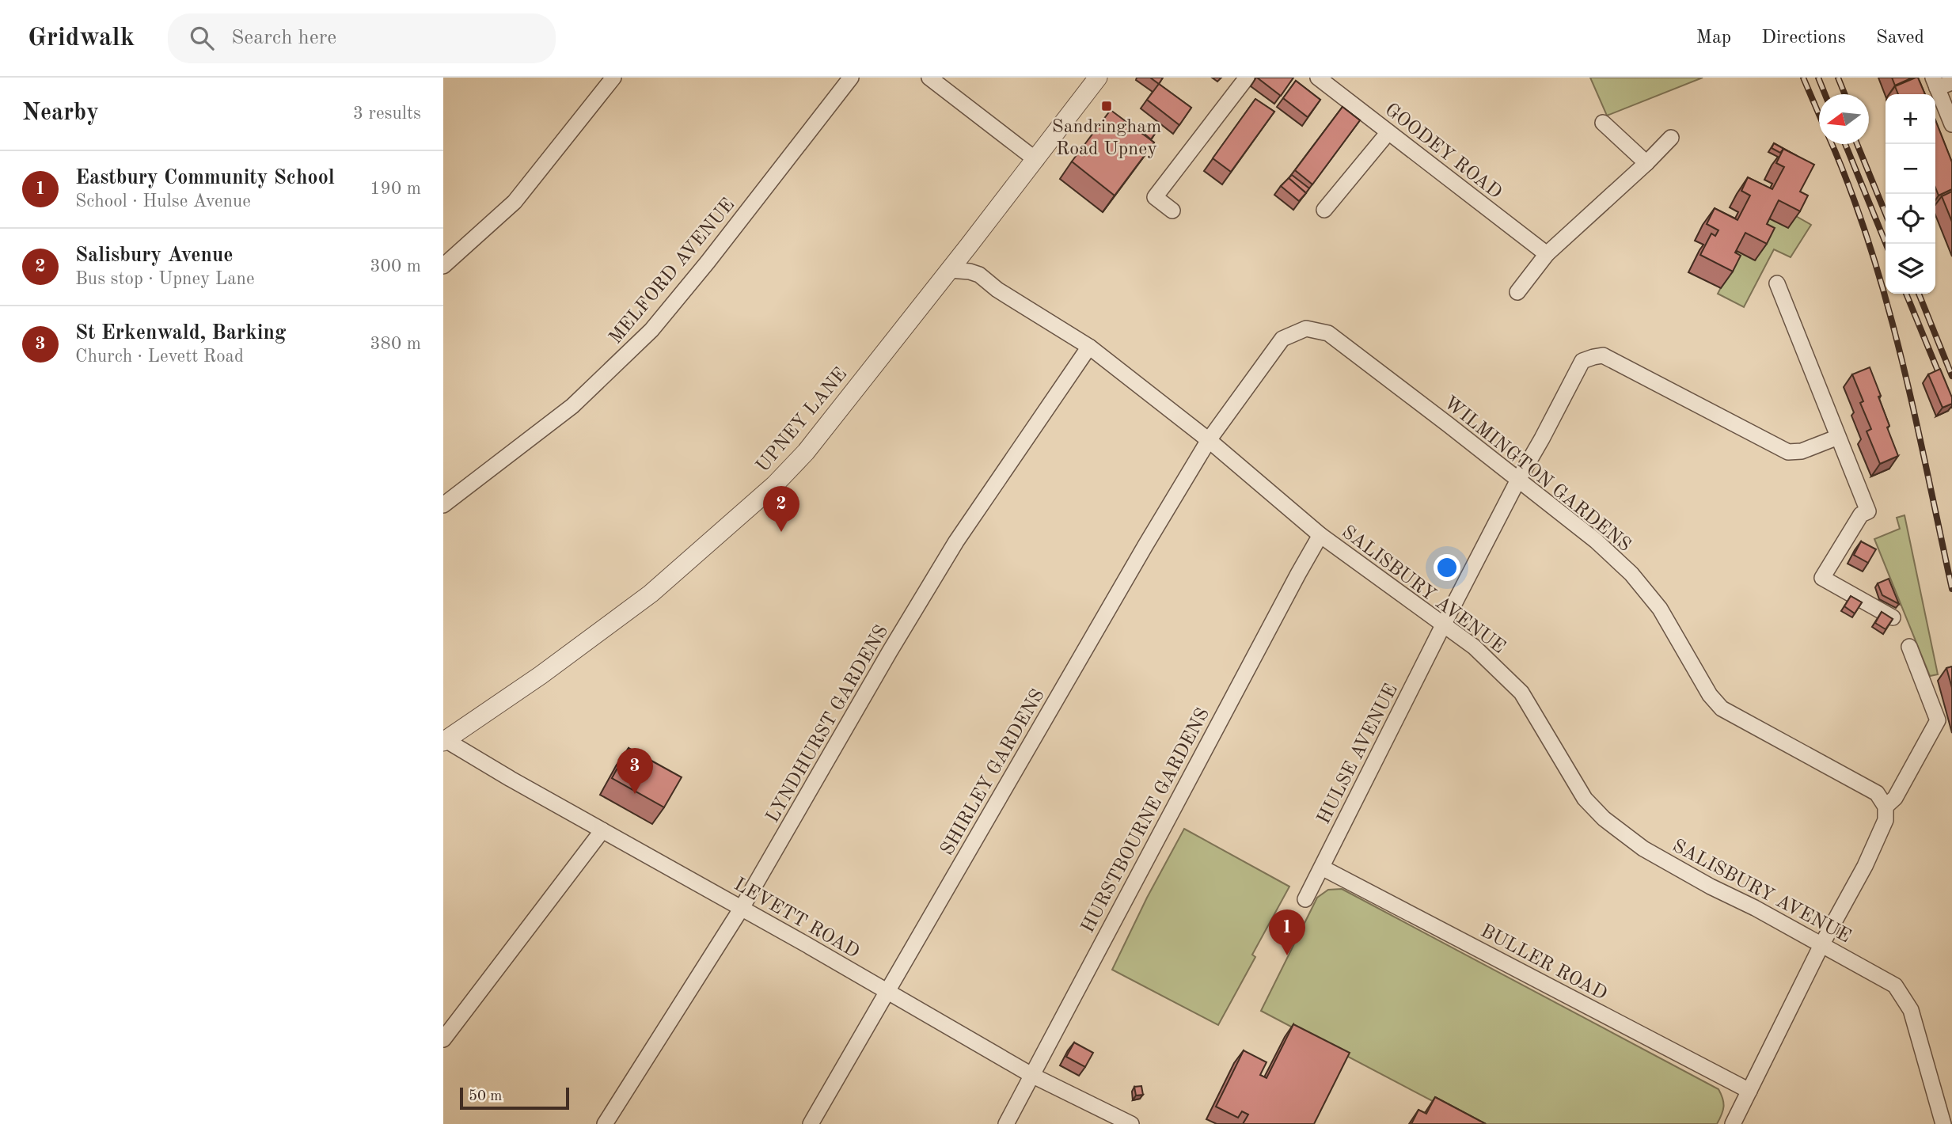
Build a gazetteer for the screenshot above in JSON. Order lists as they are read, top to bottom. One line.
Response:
{"streets":{"street":["GOODEY ROAD","MELFORD AVENUE","UPNEY LANE","WILMINGTON GARDENS","SALISBURY AVENUE","LYNDHURST GARDENS","HULSE AVENUE","SHIRLEY GARDENS","HURSTBOURNE GARDENS","LEVETT ROAD","BULLER ROAD"]},"crossings":[["UPNEY LANE","SALISBURY AVENUE"],["UPNEY LANE","LEVETT ROAD"],["WILMINGTON GARDENS","SALISBURY AVENUE"],["WILMINGTON GARDENS","HULSE AVENUE"],["WILMINGTON GARDENS","SHIRLEY GARDENS"],["SALISBURY AVENUE","LYNDHURST GARDENS"],["SALISBURY AVENUE","HULSE AVENUE"],["SALISBURY AVENUE","SHIRLEY GARDENS"],["SALISBURY AVENUE","HURSTBOURNE GARDENS"],["LYNDHURST GARDENS","LEVETT ROAD"],["HULSE AVENUE","BULLER ROAD"],["SHIRLEY GARDENS","LEVETT ROAD"],["HURSTBOURNE GARDENS","LEVETT ROAD"]],"places":{"transit":["Sandringham Road Upney"]},"scale_bar":"50 m","north":"left","page":{"header":"Gridwalk","search":"Search here","nav":["Map","Directions","Saved"],"heading":["Nearby","3 results"],"map_buttons":["+","−"],"list":[{"mark":"1","name":"Eastbury Community School","note":"School · Hulse Avenue","value":"190 m"},{"mark":"2","name":"Salisbury Avenue","note":"Bus stop · Upney Lane","value":"300 m"},{"mark":"3","name":"St Erkenwald, Barking","note":"Church · Levett Road","value":"380 m"}],"pins":["2","3","1"],"scale":"50 m"}}
